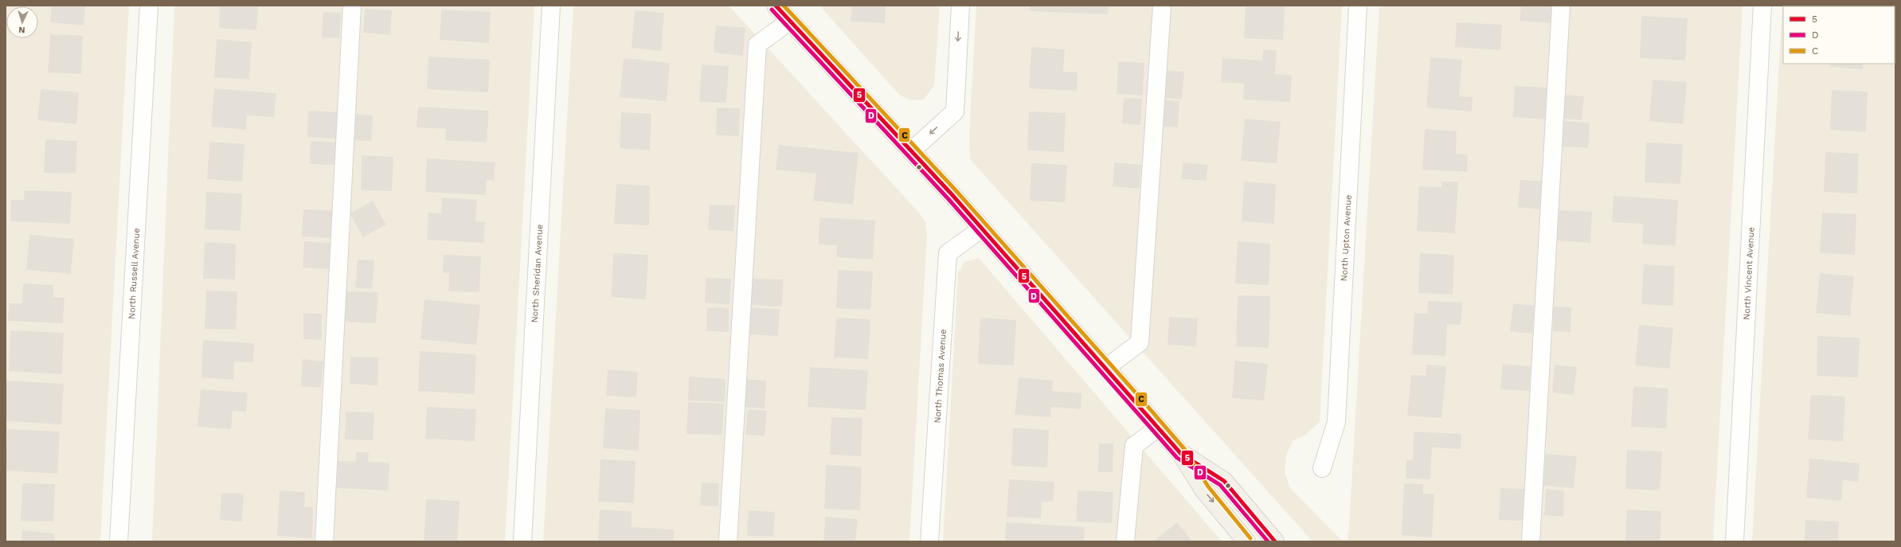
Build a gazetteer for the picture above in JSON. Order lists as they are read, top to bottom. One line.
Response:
{"streets":{"street":["North Upton Avenue","North Russell Avenue","North Sheridan Avenue","North Vincent Avenue","North Thomas Avenue"]},"lines":["transit line 5","transit line C","transit line D"],"legend":["5","D","C"],"north":"bottom"}
